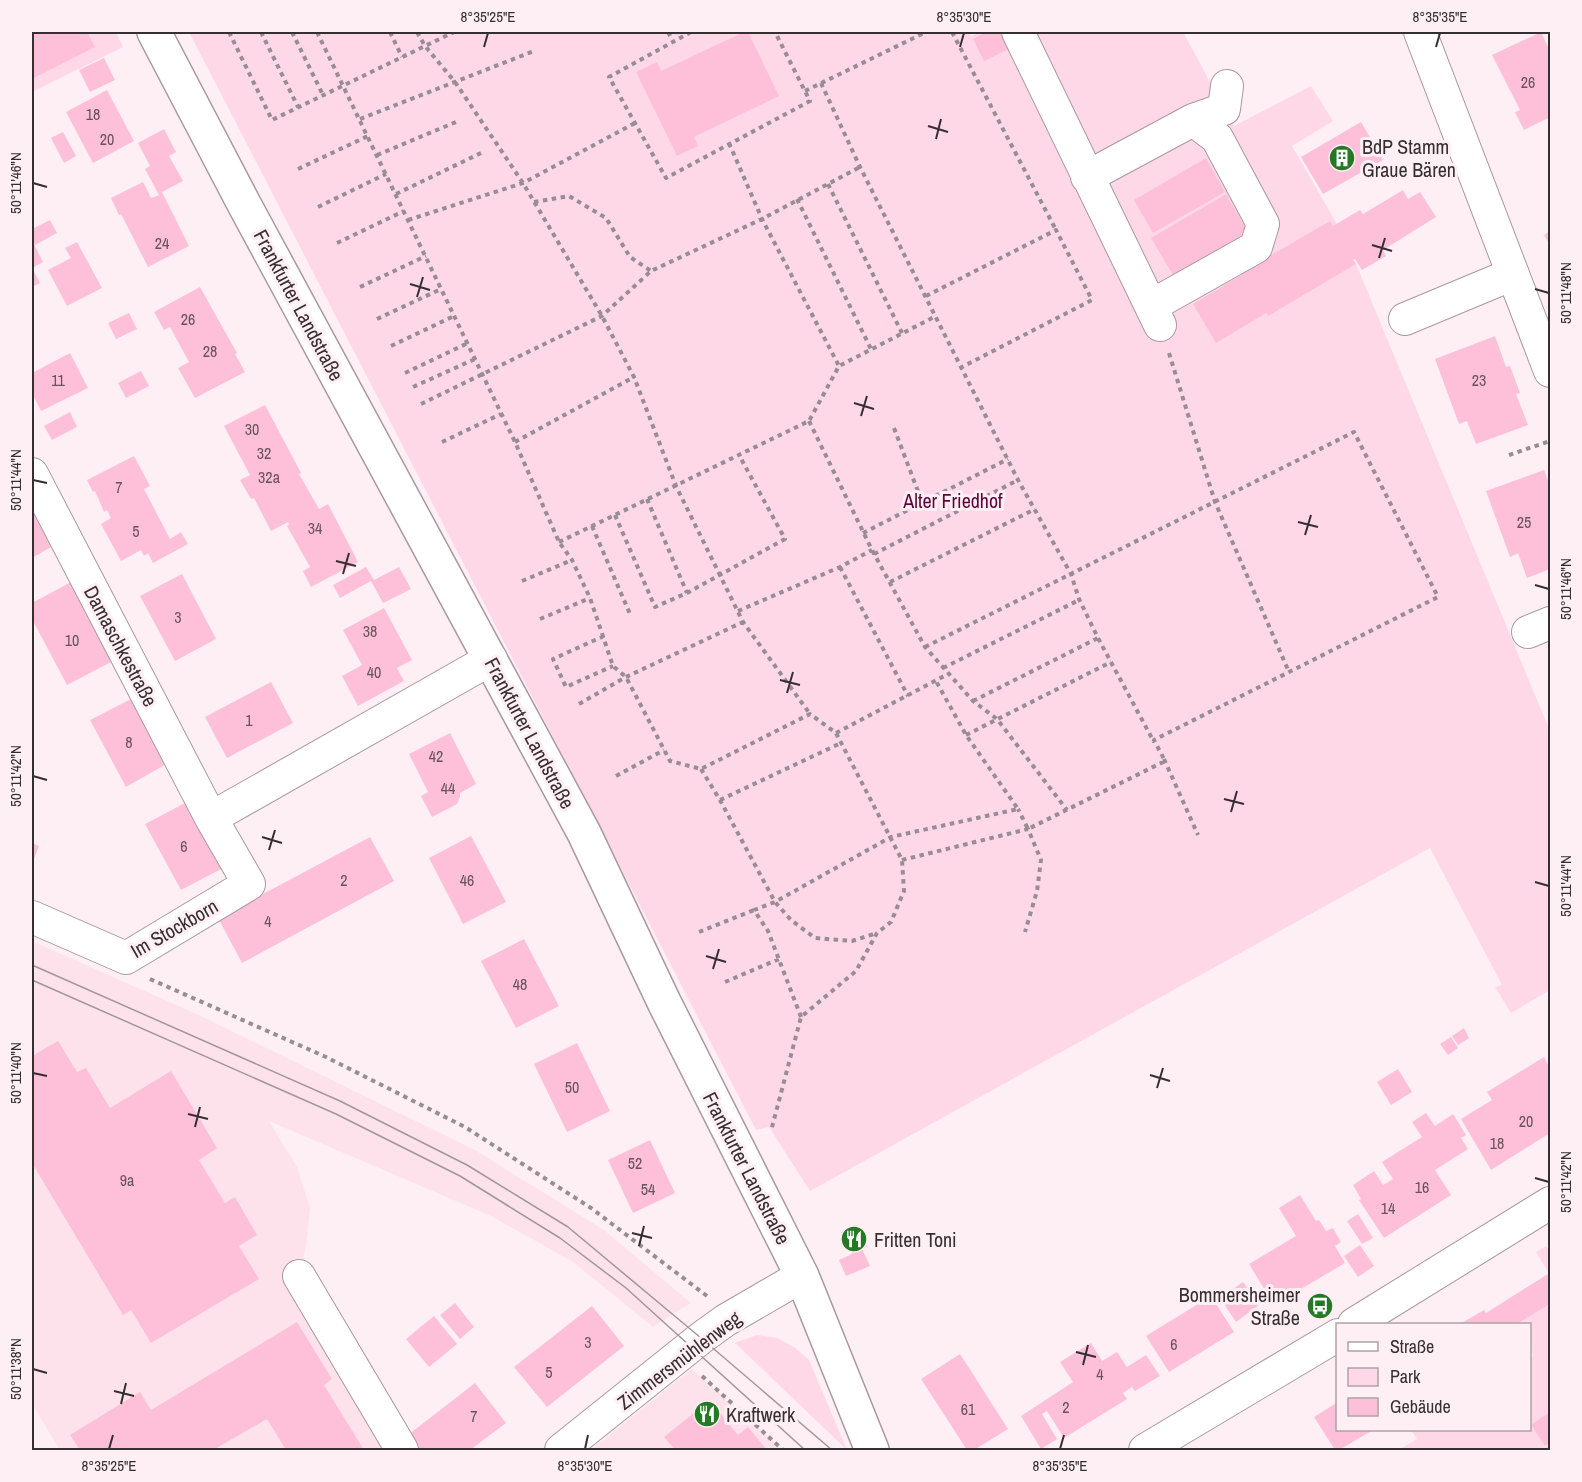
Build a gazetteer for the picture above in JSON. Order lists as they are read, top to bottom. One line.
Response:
{"streets":{"main road":["Frankfurter Landstraße"],"street":["Damaschkestraße","Im Stockborn","Zimmersmühlenweg"]},"crossings":[["Frankfurter Landstraße","Zimmersmühlenweg"],["Damaschkestraße","Im Stockborn"]],"parks":["Alter Friedhof"],"places":{"building":["BdP Stamm Graue Bären"],"restaurant":["Fritten Toni","Kraftwerk"],"bus stop":["Bommersheimer Straße"]},"house_numbers":["26","18","20","24","26","28","11","23","30","32","32a","7","25","34","5","3","38","10","40","1","8","42","44","6","2","46","4","48","50","20","18","52","9a","16","54","14","3","6","5","4","2","61","7"],"legend":["Straße","Park","Gebäude"],"coordinates":["8°35'25\"E","8°35'30\"E","8°35'35\"E","50°11'46\"N","50°11'48\"N","50°11'44\"N","50°11'42\"N","50°11'40\"N","50°11'38\"N"]}
